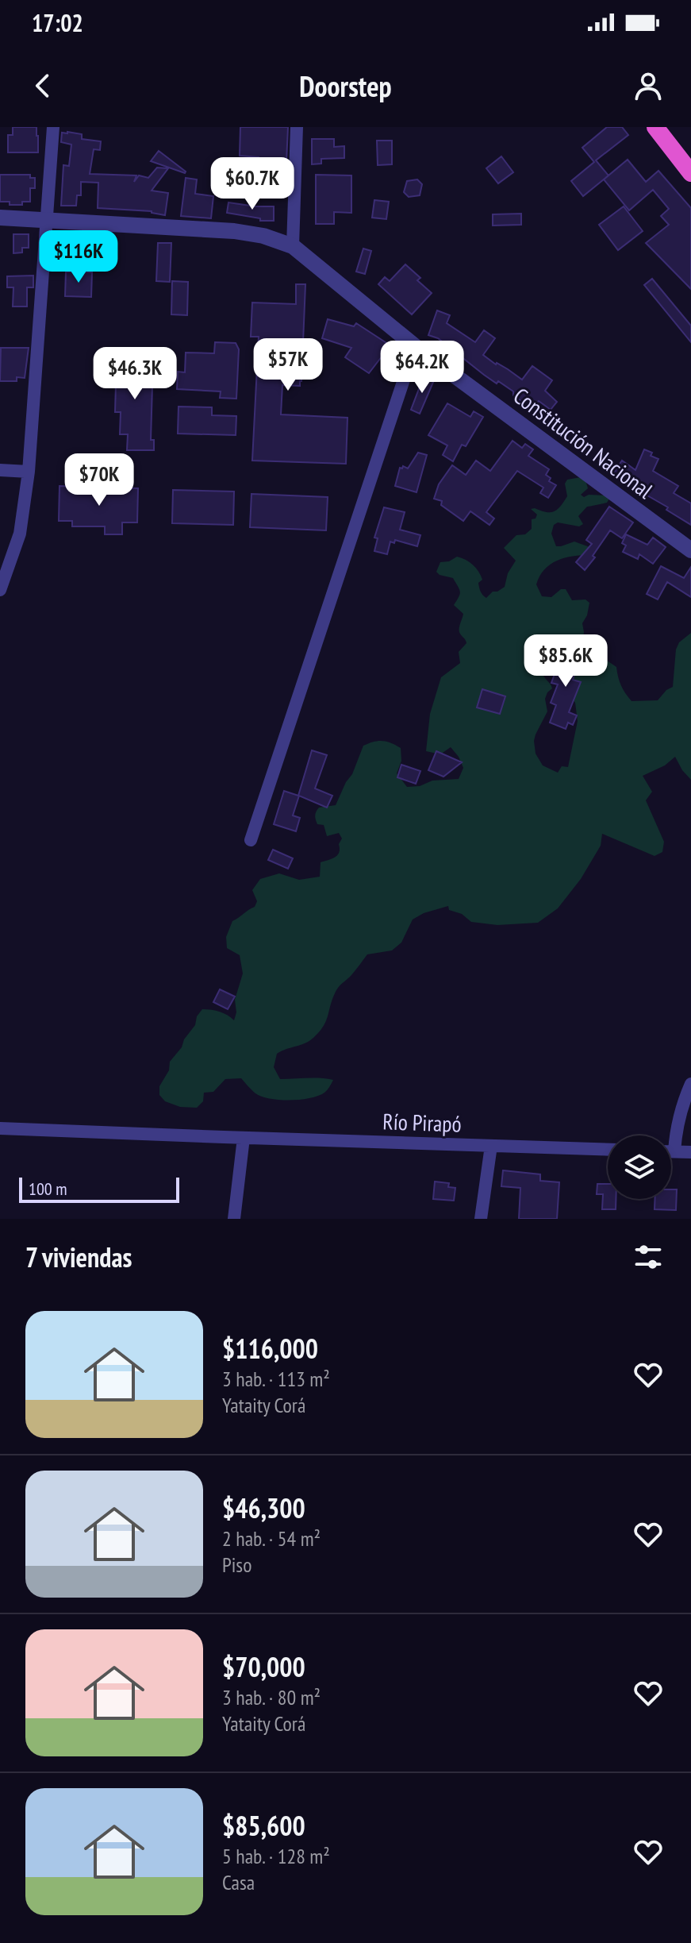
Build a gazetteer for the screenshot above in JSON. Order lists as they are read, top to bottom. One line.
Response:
{"streets":{"street":["Constitución Nacional","Río Pirapó"]},"scale_bar":"100 m","page":{"status":"17:02","header":"Doorstep","price":["$60.7K","$116K","$57K","$64.2K","$46.3K","$70K","$85.6K"],"scale":"100 m","heading":"7 viviendas","list":[{"name":"$116,000","note":"3 hab. · 113 m² · Yataity Corá"},{"name":"$46,300","note":"2 hab. · 54 m² · Piso"},{"name":"$70,000","note":"3 hab. · 80 m² · Yataity Corá"},{"name":"$85,600","note":"5 hab. · 128 m² · Casa"}]}}
